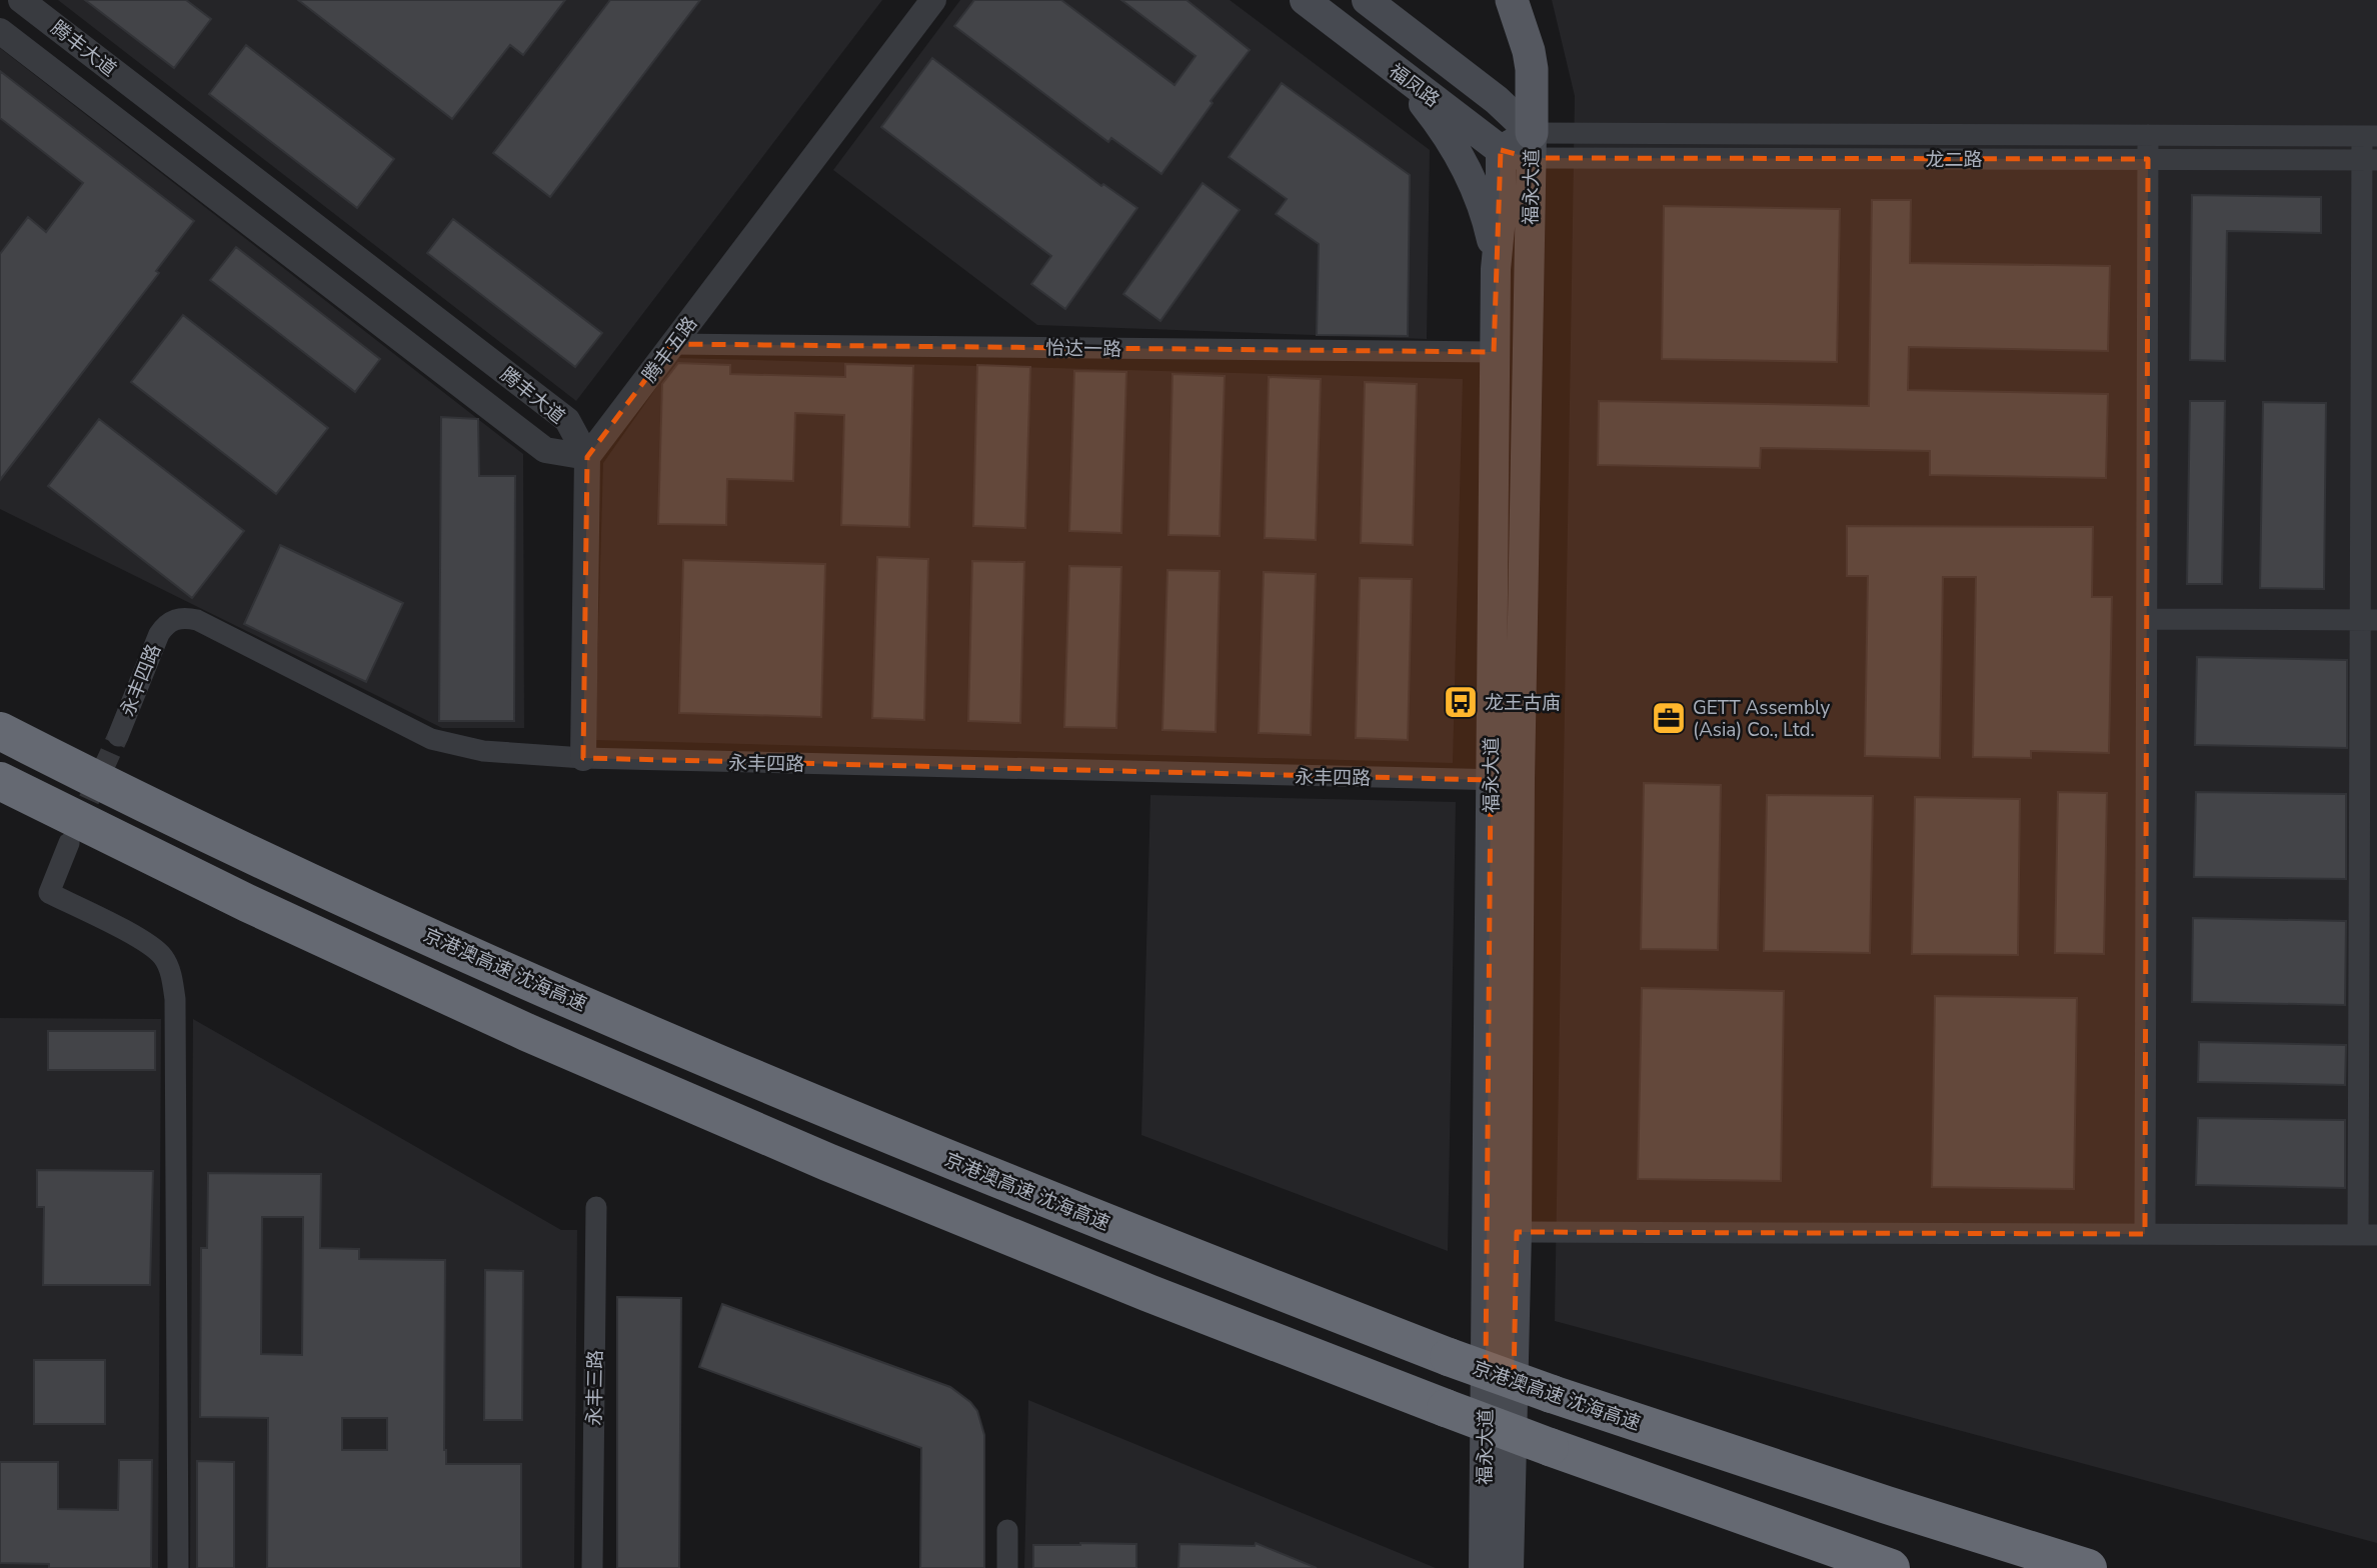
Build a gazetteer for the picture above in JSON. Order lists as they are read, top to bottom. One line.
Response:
{"streets":{"highway":["京港澳高速 沈海高速"],"main road":["福凤路","福永大道"],"street":["腾丰大道","龙二路","怡达一路","腾丰五路","永丰四路","永丰三路"]},"crossings":[["腾丰大道","腾丰五路"],["福凤路","龙二路"],["福凤路","福永大道"],["龙二路","福永大道"],["福永大道","怡达一路"],["福永大道","永丰四路"],["怡达一路","腾丰五路"]],"places":{"bus stop":["龙王古庙"],"office":["GETT Assembly (Asia) Co., Ltd."]}}
